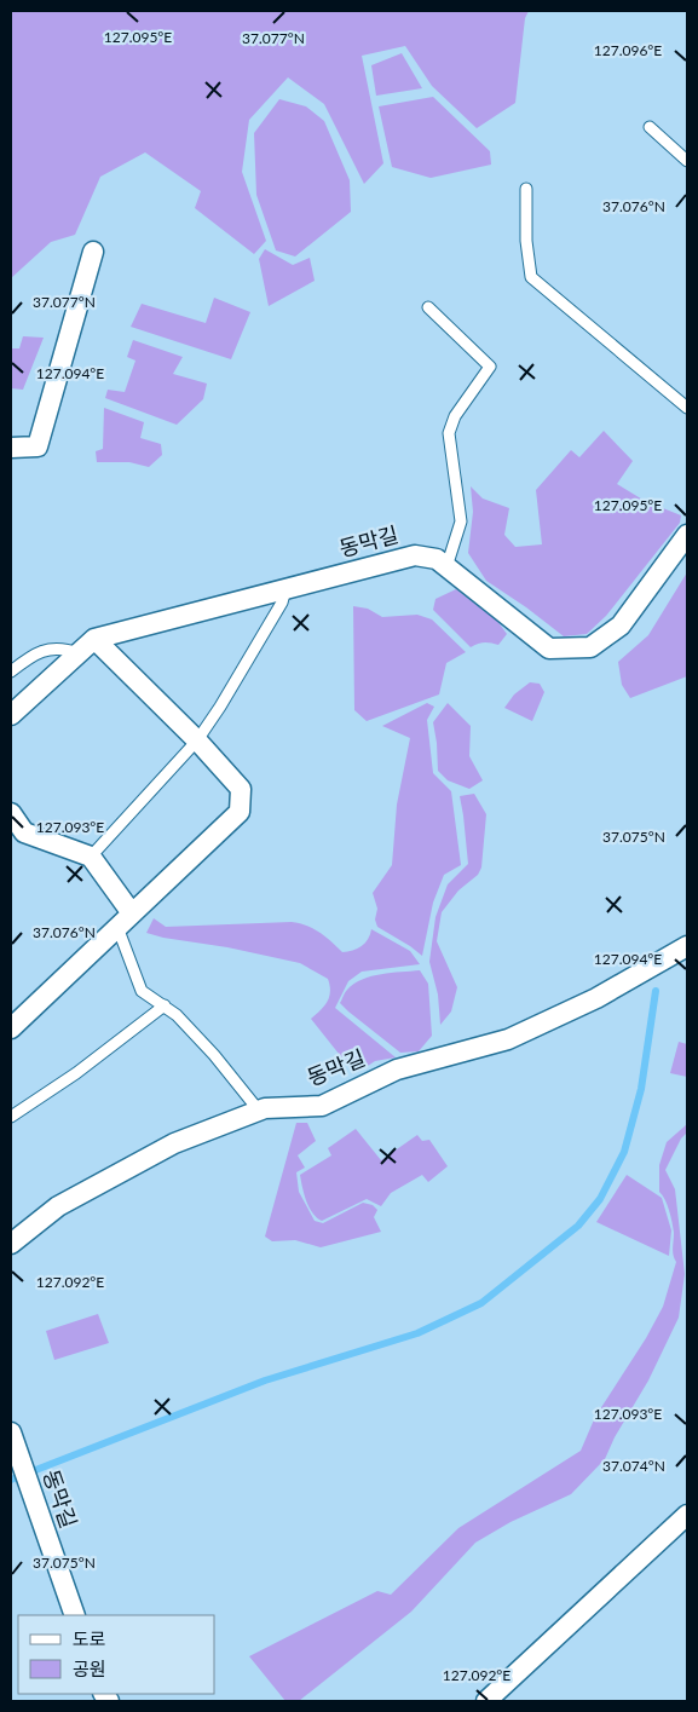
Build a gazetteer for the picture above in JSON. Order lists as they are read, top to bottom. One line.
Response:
{"streets":{"street":["동막길"]},"legend":["도로","공원"],"coordinates":["127.095°E","37.077°N","127.096°E","37.076°N","127.094°E","127.093°E","37.075°N","127.092°E","37.074°N"]}
